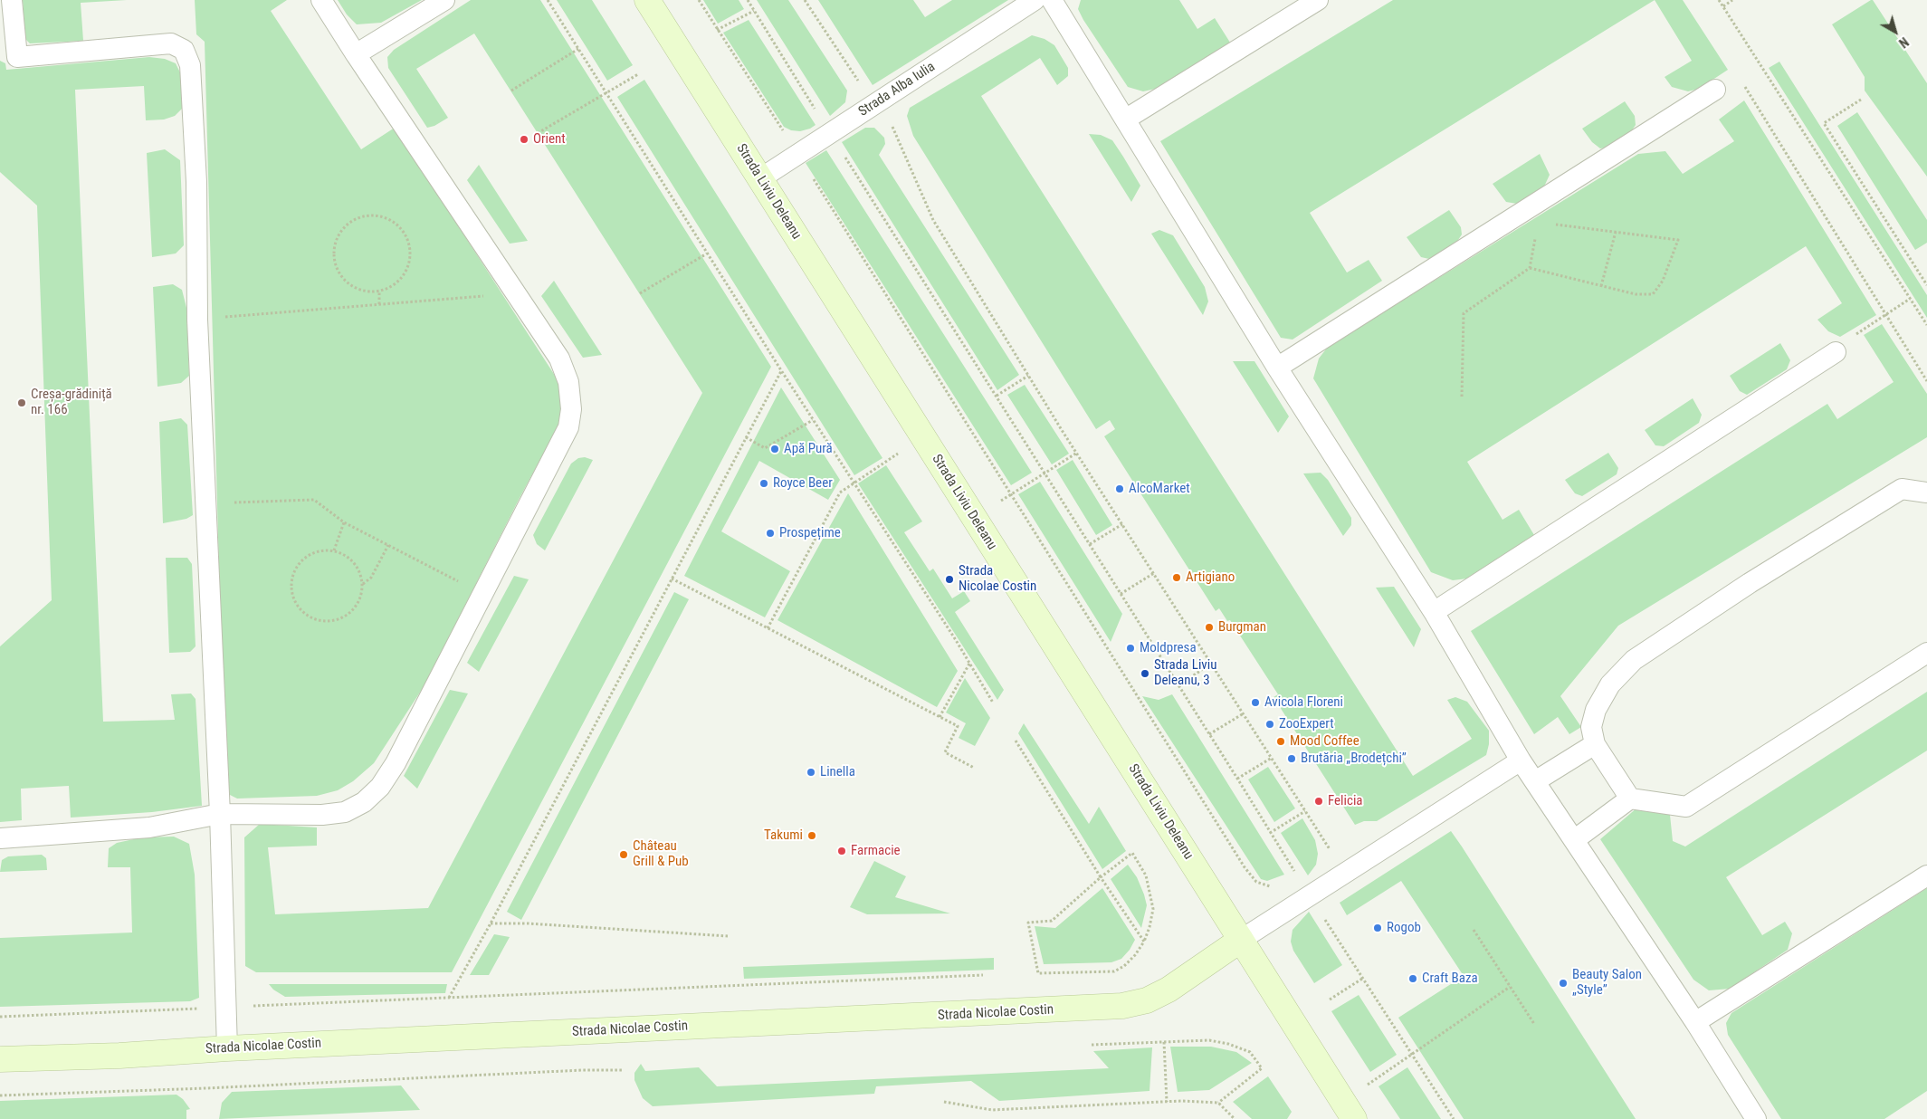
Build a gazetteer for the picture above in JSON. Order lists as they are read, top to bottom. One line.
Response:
{"streets":{"main road":["Strada Liviu Deleanu","Strada Nicolae Costin"],"lane":["Strada Alba Iulia"]},"crossings":[["Strada Alba Iulia","Strada Liviu Deleanu"],["Strada Liviu Deleanu","Strada Nicolae Costin"]],"places":["Orient","Creșa-grădiniță nr. 166","Apă Pură","Royce Beer","AlcoMarket","Prospețime","Artigiano","Strada Nicolae Costin","Burgman","Moldpresa","Strada Liviu Deleanu, 3","Avicola Floreni","ZooExpert","Mood Coffee","Brutăria „Brodețchi”","Linella","Felicia","Takumi","Farmacie","Château Grill & Pub","Rogob","Craft Baza","Beauty Salon „Style”"],"north":"bottom right"}
